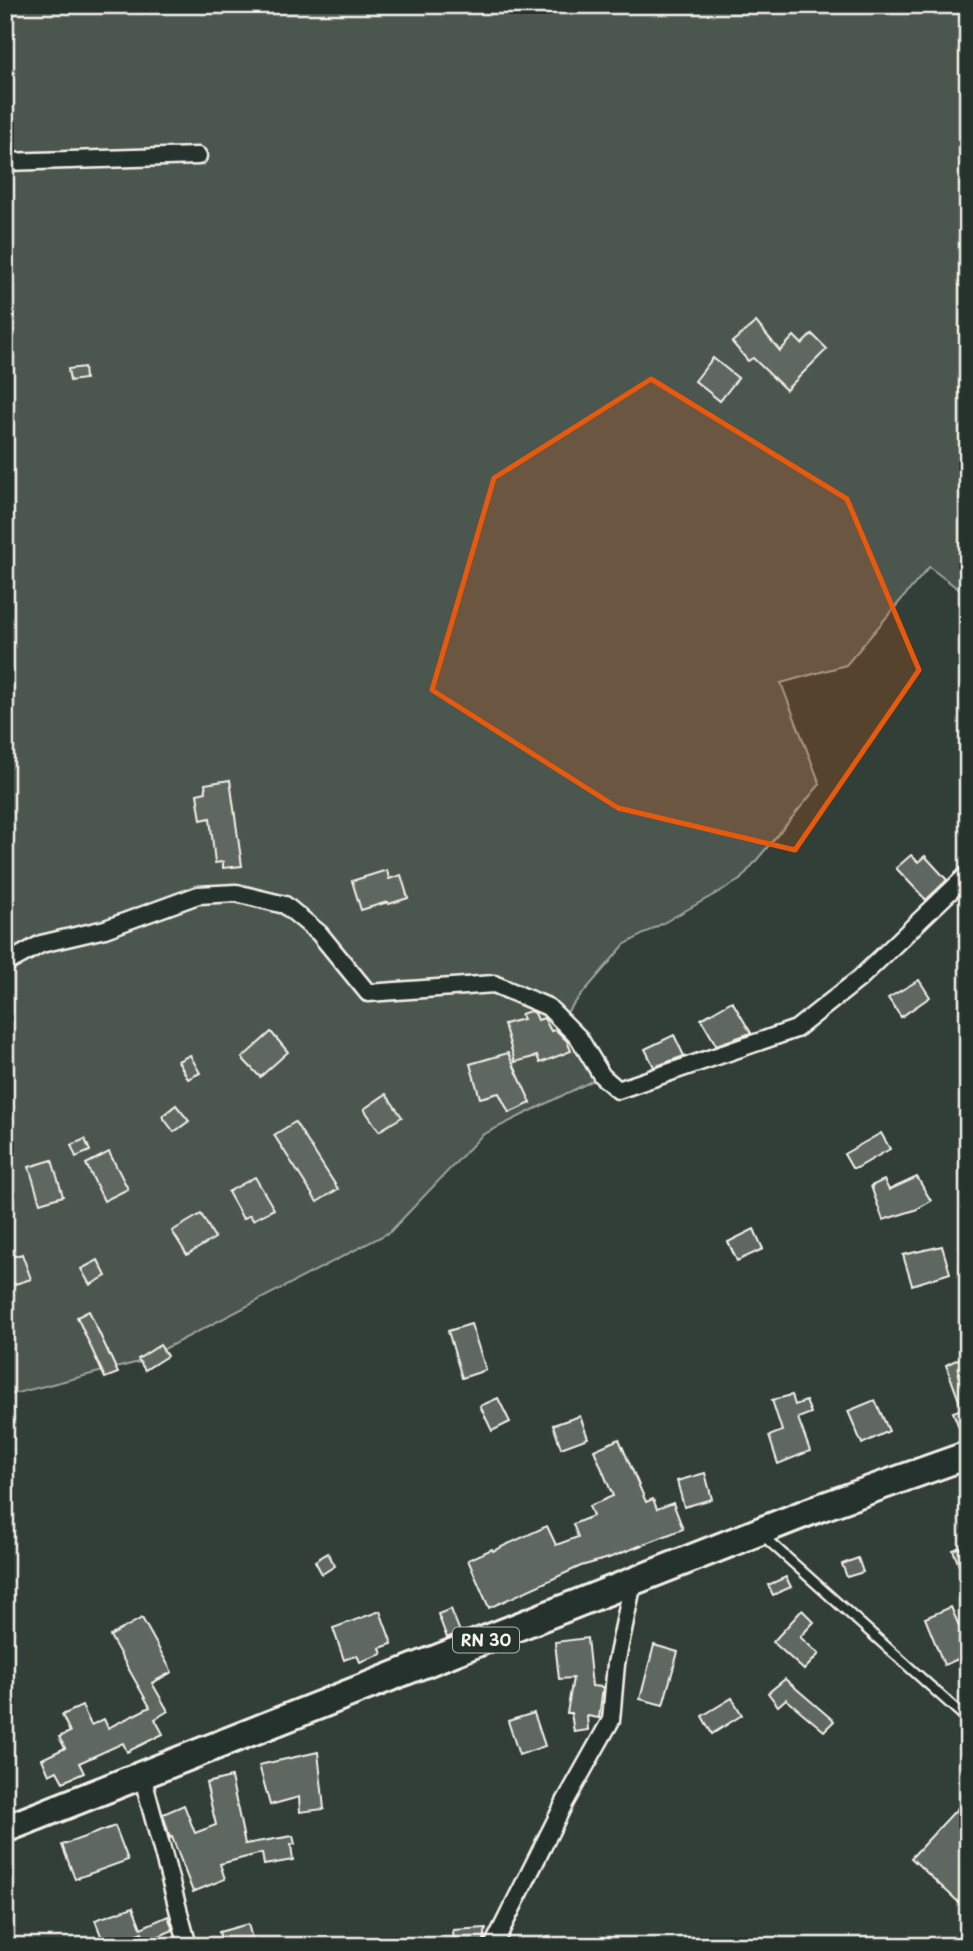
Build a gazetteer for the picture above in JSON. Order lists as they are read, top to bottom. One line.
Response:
{"streets":{"main road":["RN 30"]}}
